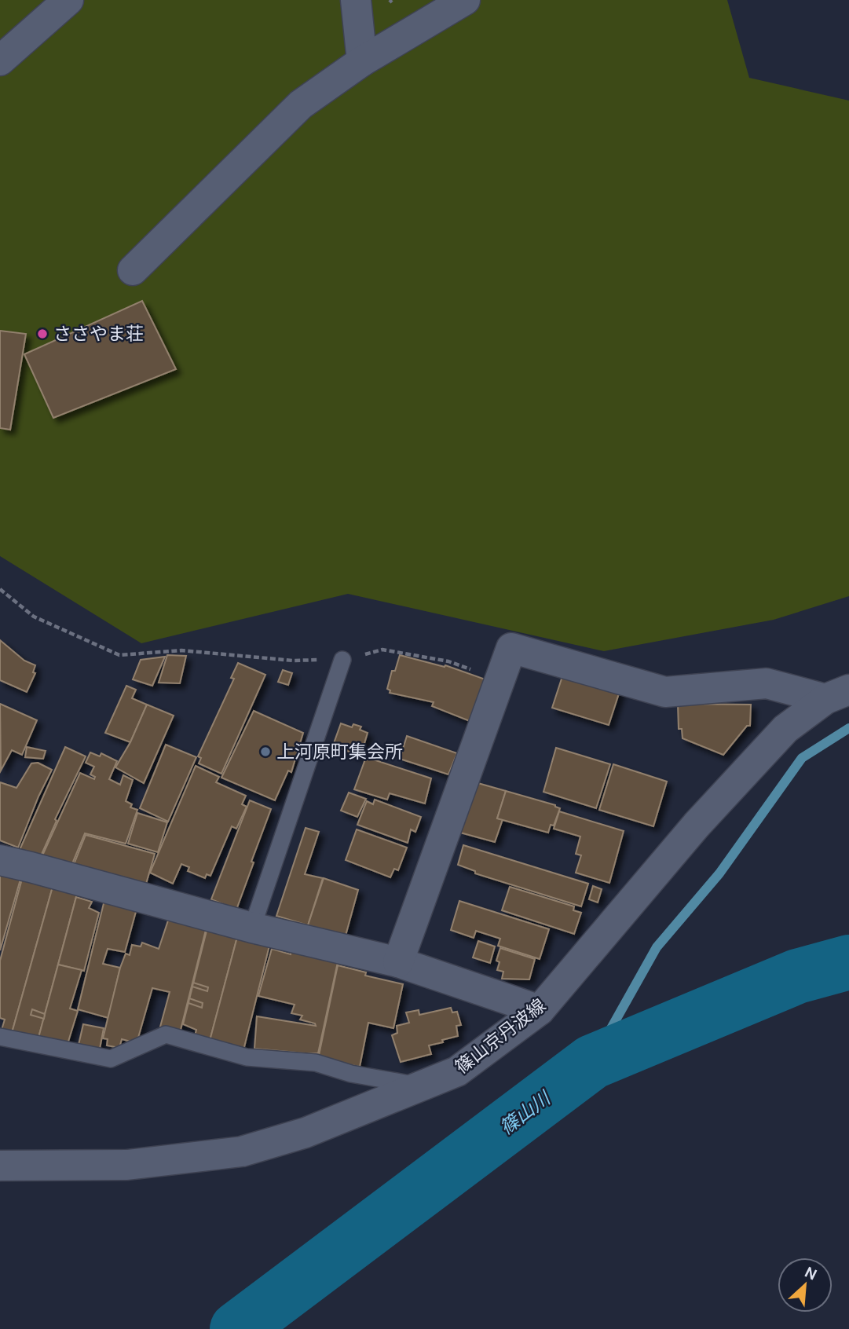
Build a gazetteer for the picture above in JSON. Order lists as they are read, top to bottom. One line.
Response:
{"streets":{"street":["篠山京丹波線"]},"water":["篠山川"],"places":["ささやま荘","上河原町集会所"],"north":"top right"}
